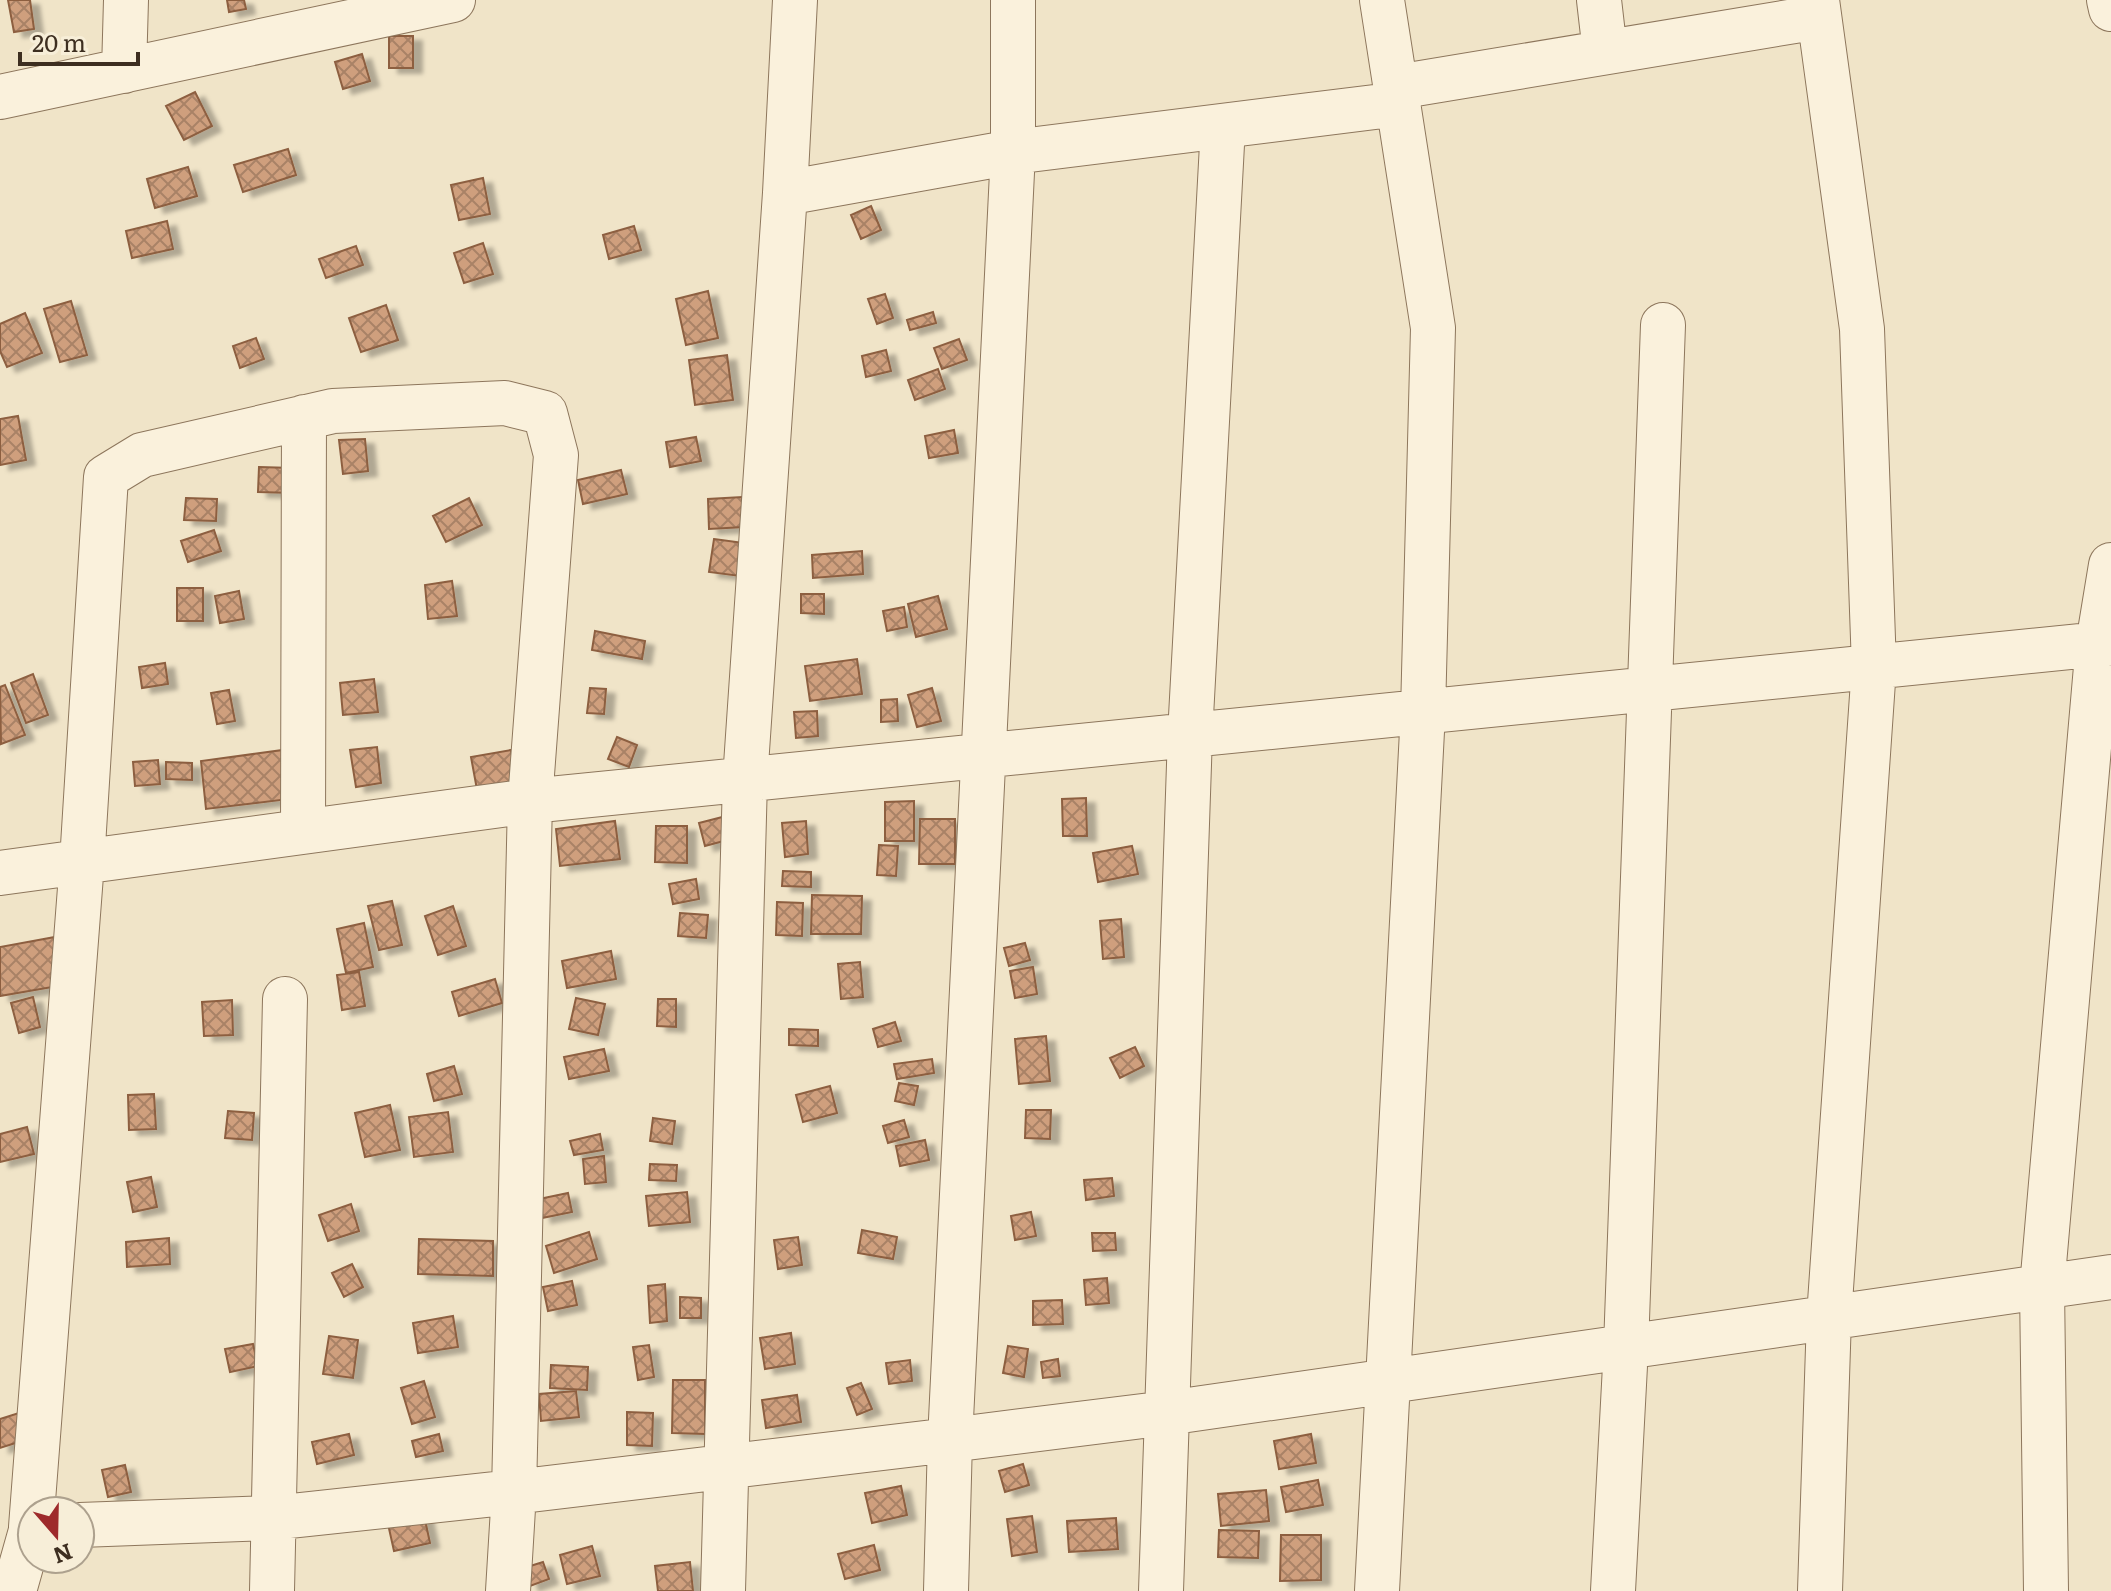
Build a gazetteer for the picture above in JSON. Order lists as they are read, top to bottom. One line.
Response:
{"scale_bar":"20 m","north":"bottom"}
